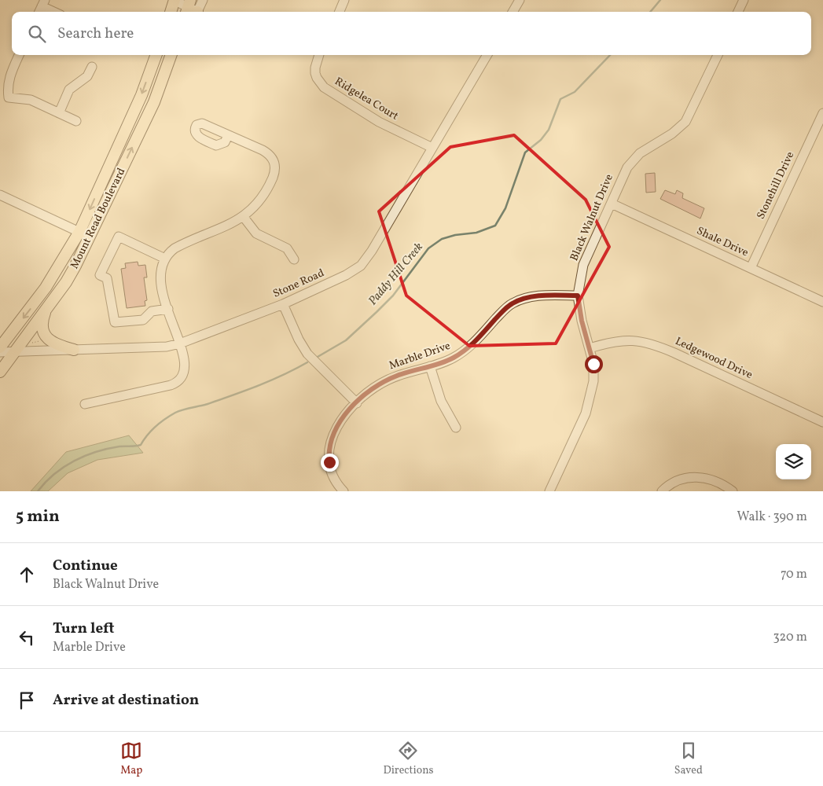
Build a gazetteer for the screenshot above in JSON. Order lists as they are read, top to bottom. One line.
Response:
{"streets":{"main road":["Mount Read Boulevard"],"street":["Ridgelea Court","Stonehill Drive","Black Walnut Drive","Shale Drive","Stone Road","Marble Drive","Ledgewood Drive"]},"crossings":[["Ridgelea Court","Stone Road"],["Stonehill Drive","Shale Drive"],["Black Walnut Drive","Shale Drive"],["Black Walnut Drive","Marble Drive"],["Black Walnut Drive","Ledgewood Drive"],["Mount Read Boulevard","Stone Road"]],"water":["Paddy Hill Creek"],"page":{"search":"Search here","heading":["5 min","Walk · 390 m"],"list":[["Continue","Black Walnut Drive","70 m"],["Turn left","Marble Drive","320 m"],"Arrive at destination"],"nav":["Map","Directions","Saved"]}}
